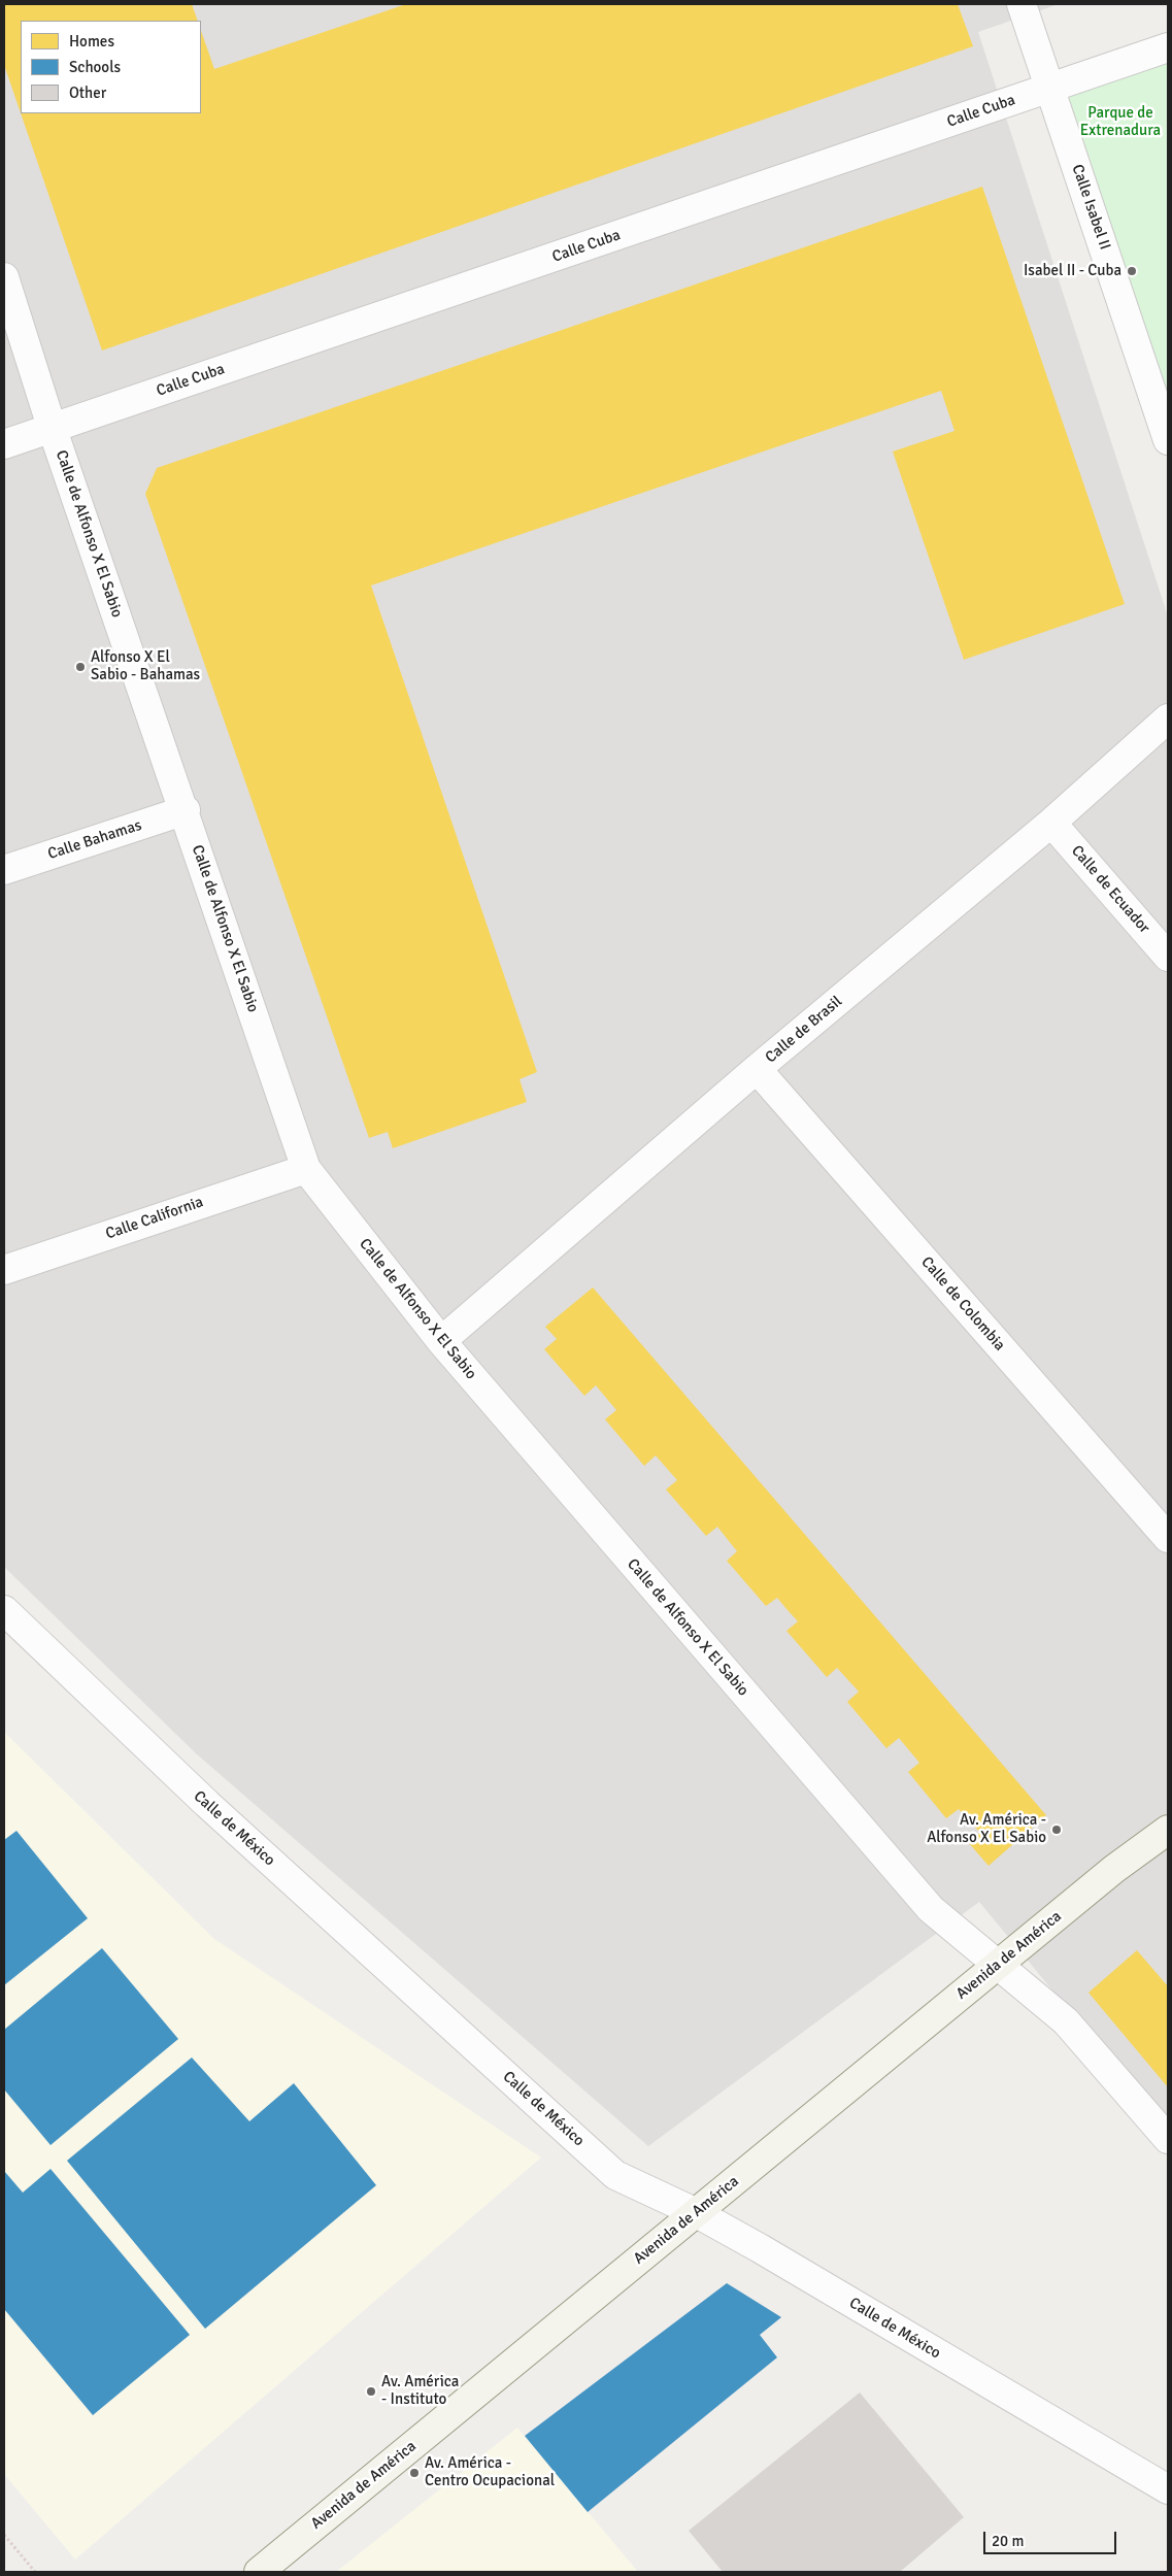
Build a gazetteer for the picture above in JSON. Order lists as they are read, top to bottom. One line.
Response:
{"streets":{"main road":["Avenida de América"],"street":["Calle Cuba","Calle Isabel II","Calle de Alfonso X El Sabio","Calle Bahamas","Calle de Ecuador","Calle de Brasil","Calle California","Calle de Colombia","Calle de México"]},"crossings":[["Calle Cuba","Calle Isabel II"],["Calle Cuba","Calle de Alfonso X El Sabio"],["Calle de Alfonso X El Sabio","Calle Bahamas"],["Calle de Alfonso X El Sabio","Calle de Brasil"],["Calle de Alfonso X El Sabio","Calle California"],["Calle de Alfonso X El Sabio","Avenida de América"],["Calle de Ecuador","Calle de Brasil"],["Calle de Brasil","Calle de Colombia"],["Calle de México","Avenida de América"]],"parks":["Parque de Extrenadura"],"places":["Isabel II - Cuba","Alfonso X El Sabio - Bahamas","Av. América - Alfonso X El Sabio","Av. América - Instituto","Av. América - Centro Ocupacional"],"legend":["Homes","Schools","Other"],"scale_bar":"20 m"}
